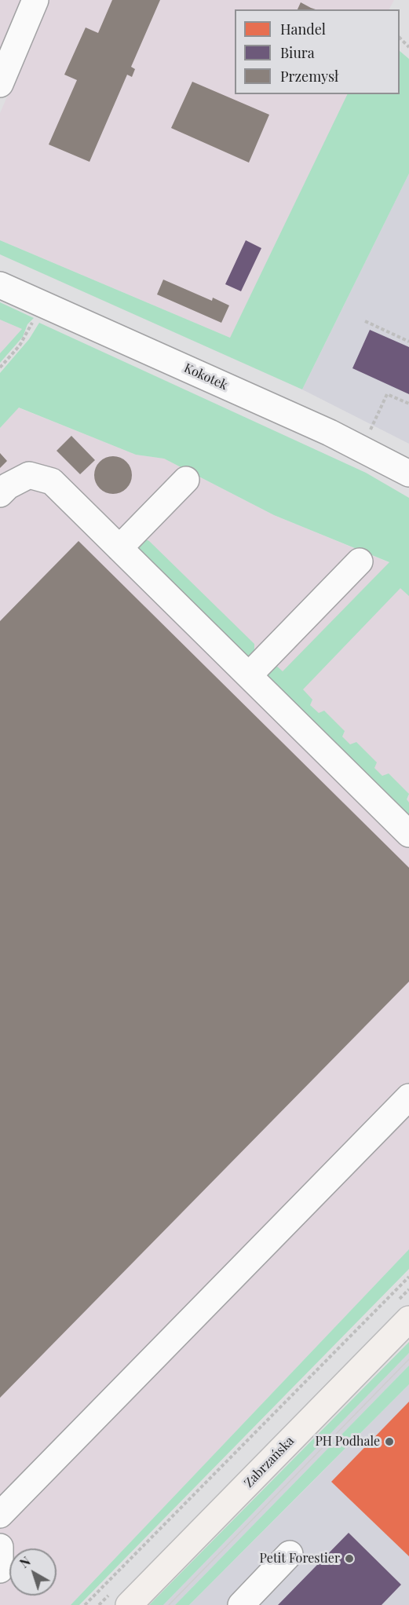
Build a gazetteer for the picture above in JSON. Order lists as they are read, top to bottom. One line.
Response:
{"streets":{"main road":["Zabrzańska"],"street":["Kokotek"]},"places":["PH Podhale","Petit Forestier"],"legend":["Handel","Biura","Przemysł"],"north":"top left"}
